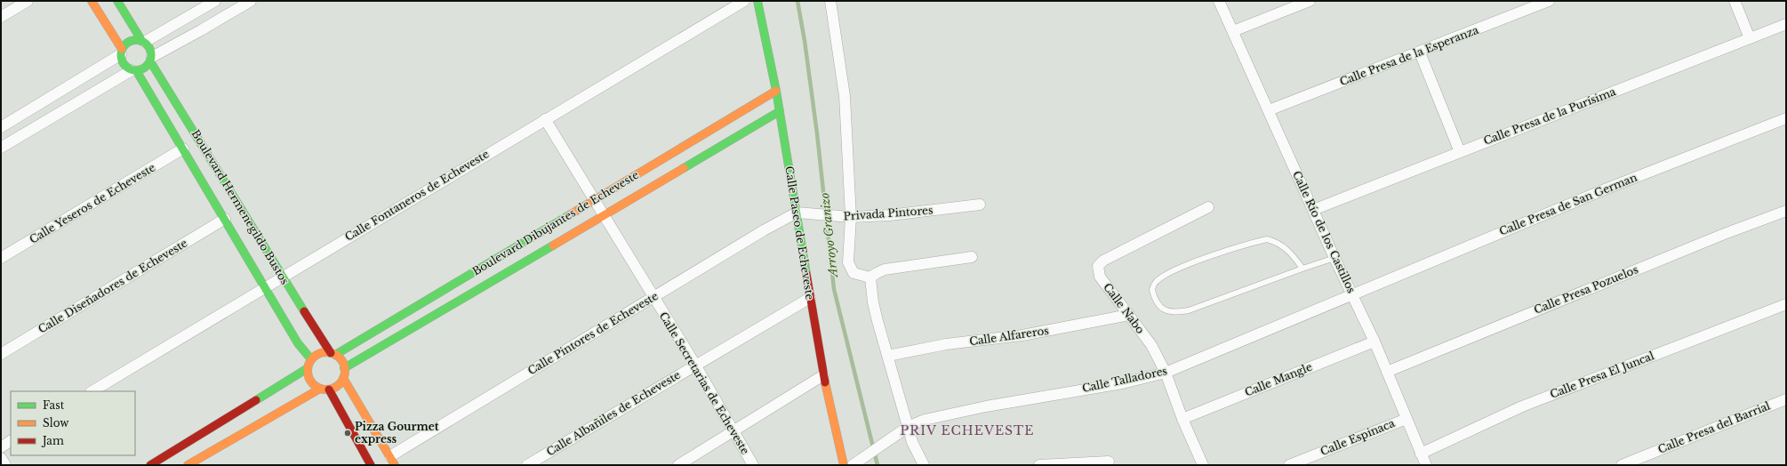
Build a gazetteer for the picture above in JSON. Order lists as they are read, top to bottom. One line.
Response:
{"streets":{"street":["Calle Presa de la Esperanza","Calle Presa de la Purísima","Calle Fontaneros de Echeveste","Calle Yeseros de Echeveste","Calle Presa de San German","Boulevard Hermenegildo Bustos","Privada Pintores","Boulevard Dibujantes de Echeveste","Calle Río de los Castillos","Calle Paseo de Echeveste","Calle Diseñadores de Echeveste","Calle Presa Pozuelos","Calle Nabo","Calle Pintores de Echeveste","Calle Alfareros","Calle Presa El Juncal","Calle Talladores","Calle Mangle","Calle Secretarias de Echeveste","Calle Albañiles de Echeveste","Calle Presa del Barrial","Calle Espinaca"]},"crossings":[["Calle Presa de la Esperanza","Calle Río de los Castillos"],["Calle Presa de la Purísima","Calle Río de los Castillos"],["Calle Fontaneros de Echeveste","Boulevard Hermenegildo Bustos"],["Calle Fontaneros de Echeveste","Calle Secretarias de Echeveste"],["Calle Yeseros de Echeveste","Boulevard Hermenegildo Bustos"],["Calle Presa de San German","Calle Río de los Castillos"],["Calle Presa de San German","Calle Talladores"],["Boulevard Hermenegildo Bustos","Boulevard Dibujantes de Echeveste"],["Boulevard Hermenegildo Bustos","Calle Diseñadores de Echeveste"],["Privada Pintores","Calle Paseo de Echeveste"],["Privada Pintores","Calle Pintores de Echeveste"],["Boulevard Dibujantes de Echeveste","Calle Paseo de Echeveste"],["Boulevard Dibujantes de Echeveste","Calle Secretarias de Echeveste"],["Calle Río de los Castillos","Calle Presa Pozuelos"],["Calle Río de los Castillos","Calle Presa El Juncal"],["Calle Río de los Castillos","Calle Talladores"],["Calle Río de los Castillos","Calle Mangle"],["Calle Río de los Castillos","Calle Espinaca"],["Calle Paseo de Echeveste","Calle Pintores de Echeveste"],["Calle Paseo de Echeveste","Calle Albañiles de Echeveste"],["Calle Nabo","Calle Alfareros"],["Calle Nabo","Calle Talladores"],["Calle Nabo","Calle Mangle"],["Calle Pintores de Echeveste","Calle Secretarias de Echeveste"],["Calle Secretarias de Echeveste","Calle Albañiles de Echeveste"]],"districts":["PRIV ECHEVESTE"],"water":["Arroyo Granizo"],"places":["Pizza Gourmet express"],"legend":["Fast","Slow","Jam"]}
